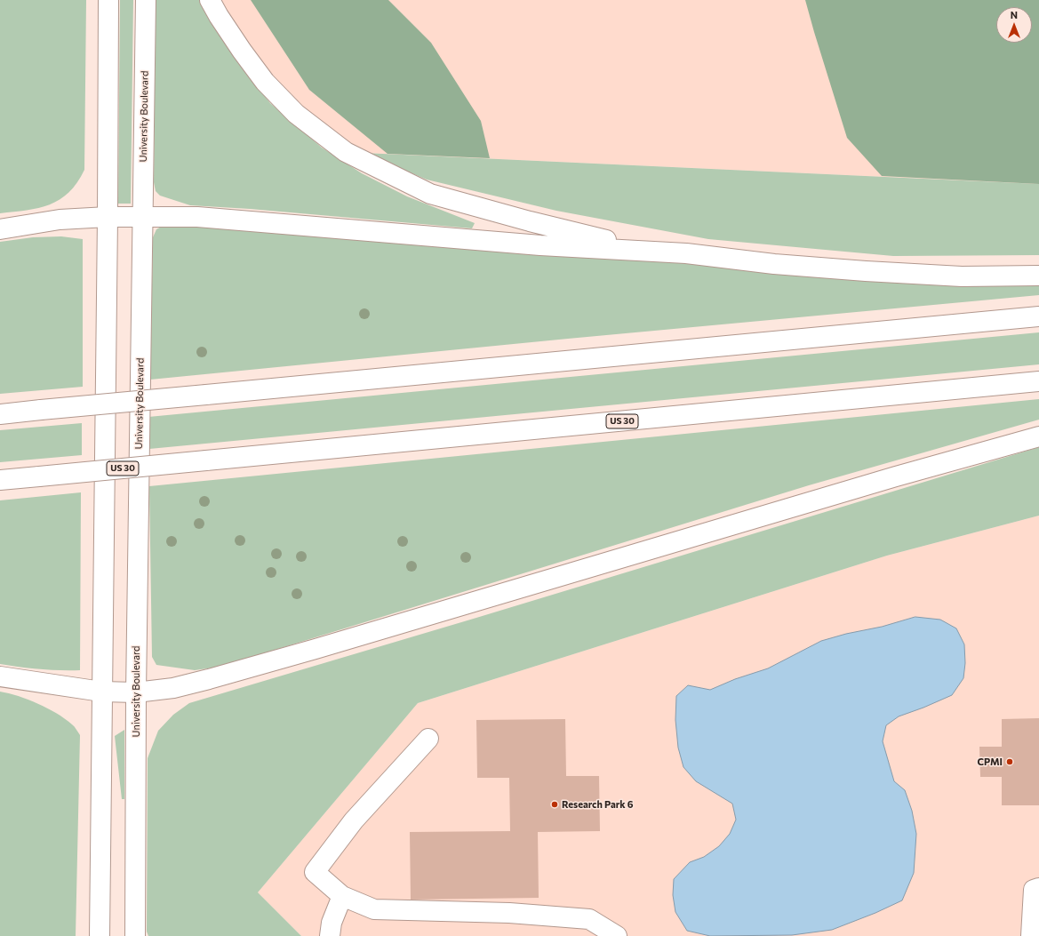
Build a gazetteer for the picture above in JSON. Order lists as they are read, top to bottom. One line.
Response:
{"streets":{"main road":["University Boulevard","US 30"]},"places":["CPMI","Research Park 6"],"north":"top"}
